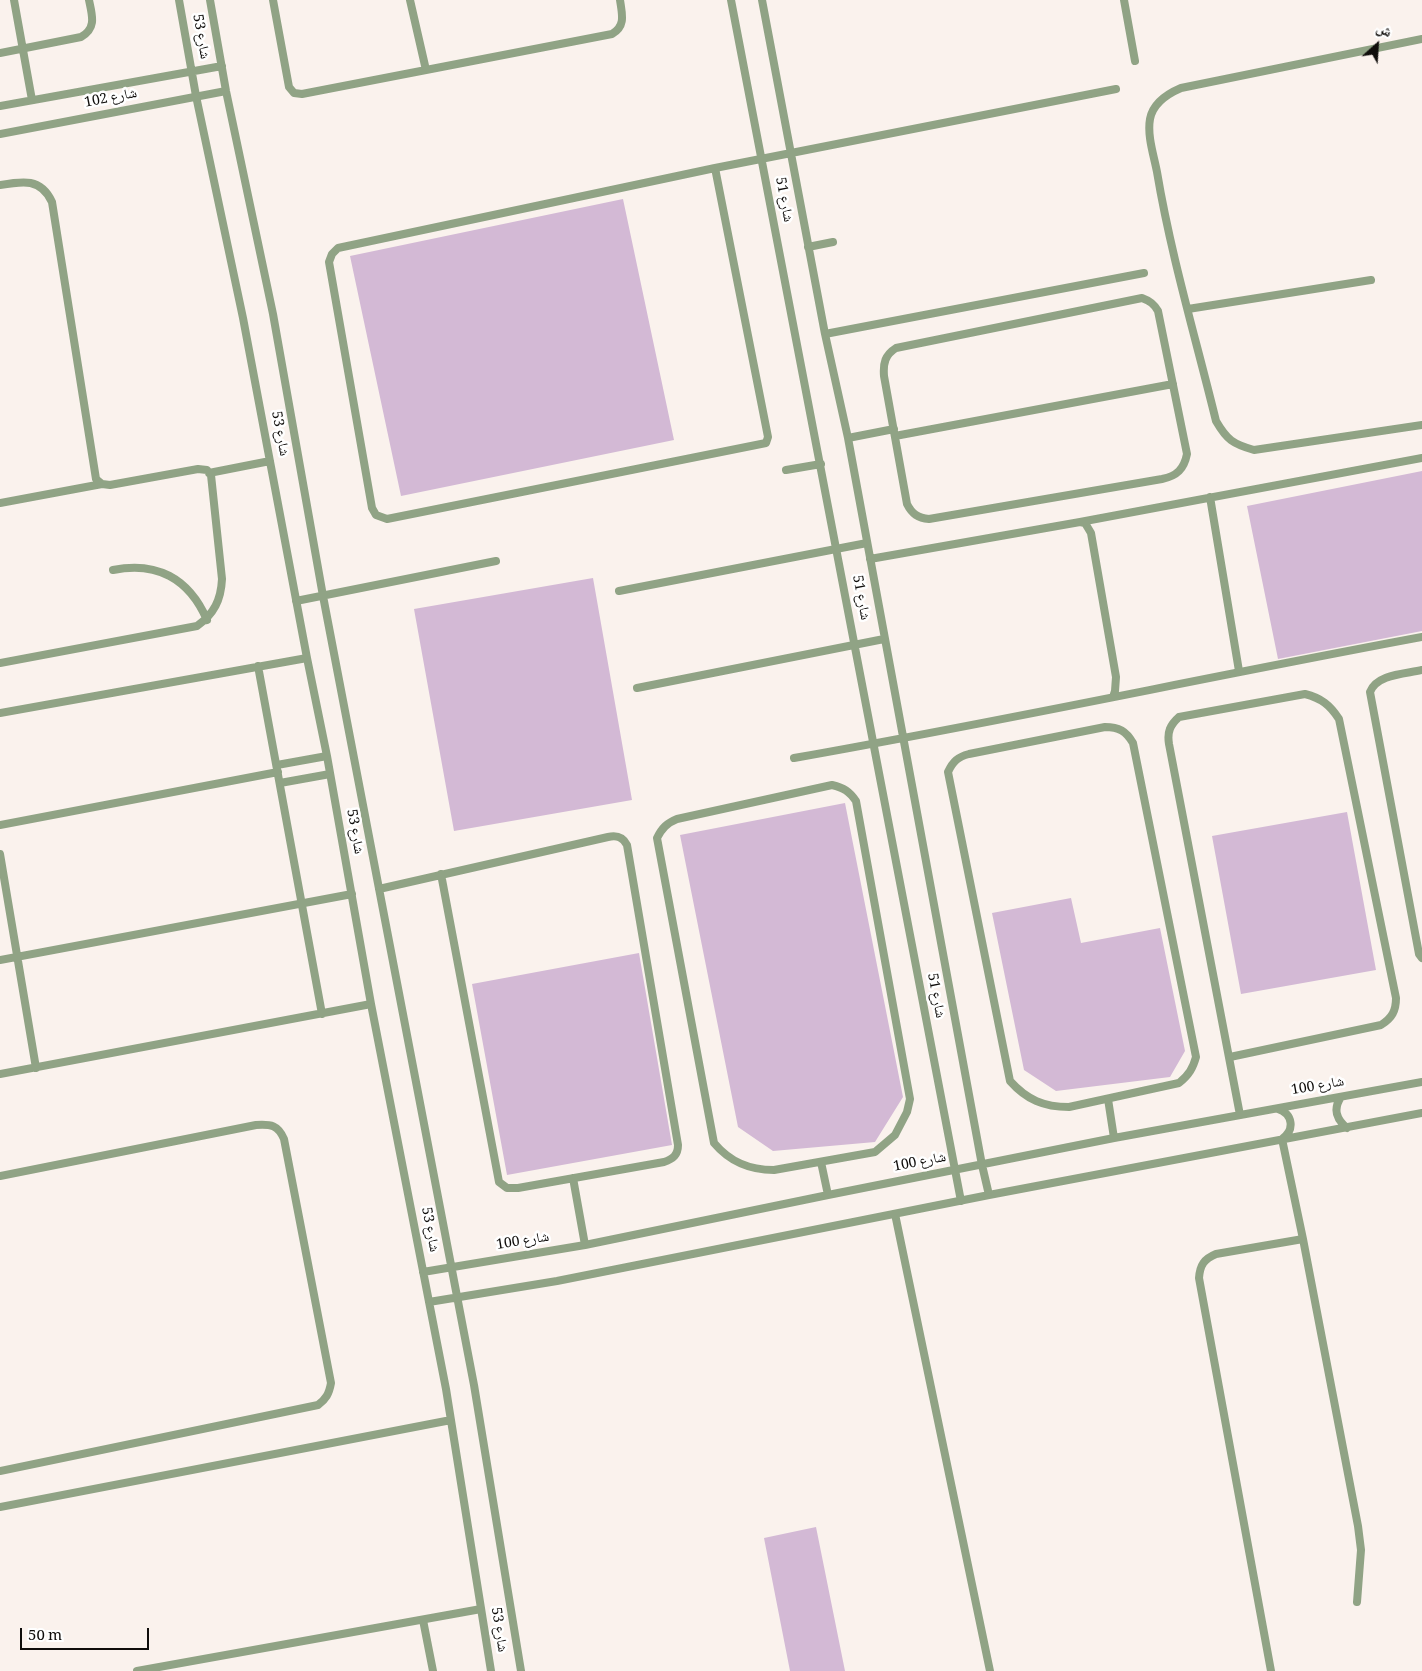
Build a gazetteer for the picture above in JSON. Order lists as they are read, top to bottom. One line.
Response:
{"streets":{"lane":["شارع 53","شارع 102","شارع 51","شارع 100"]},"crossings":[["شارع 53","شارع 102"],["شارع 53","شارع 100"],["شارع 51","شارع 100"]],"scale_bar":"50 m","north":"top right"}
